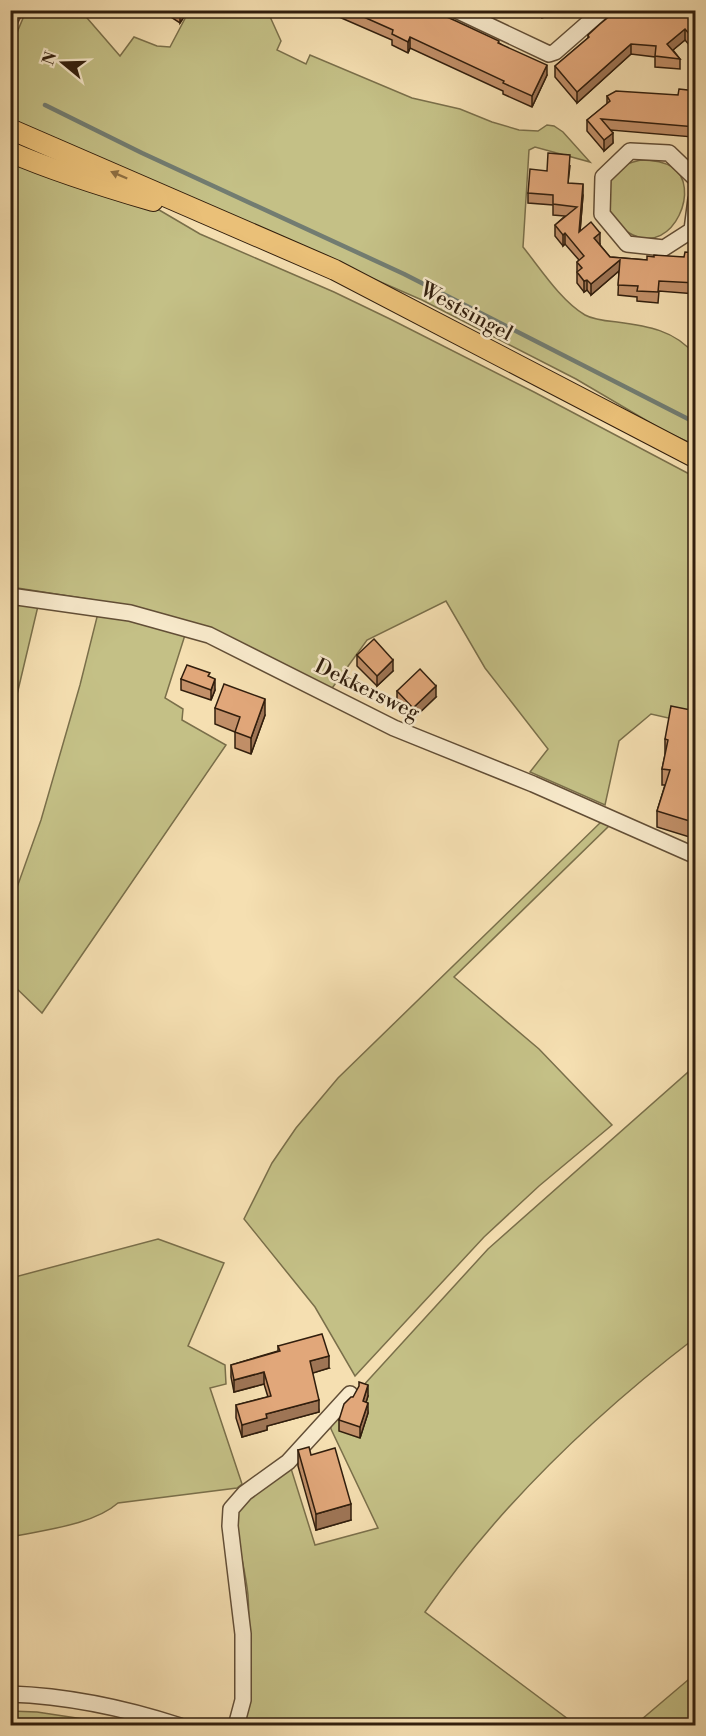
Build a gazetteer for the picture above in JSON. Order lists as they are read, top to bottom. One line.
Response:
{"streets":{"main road":["Westsingel"],"street":["Dekkersweg"]},"north":"left"}
